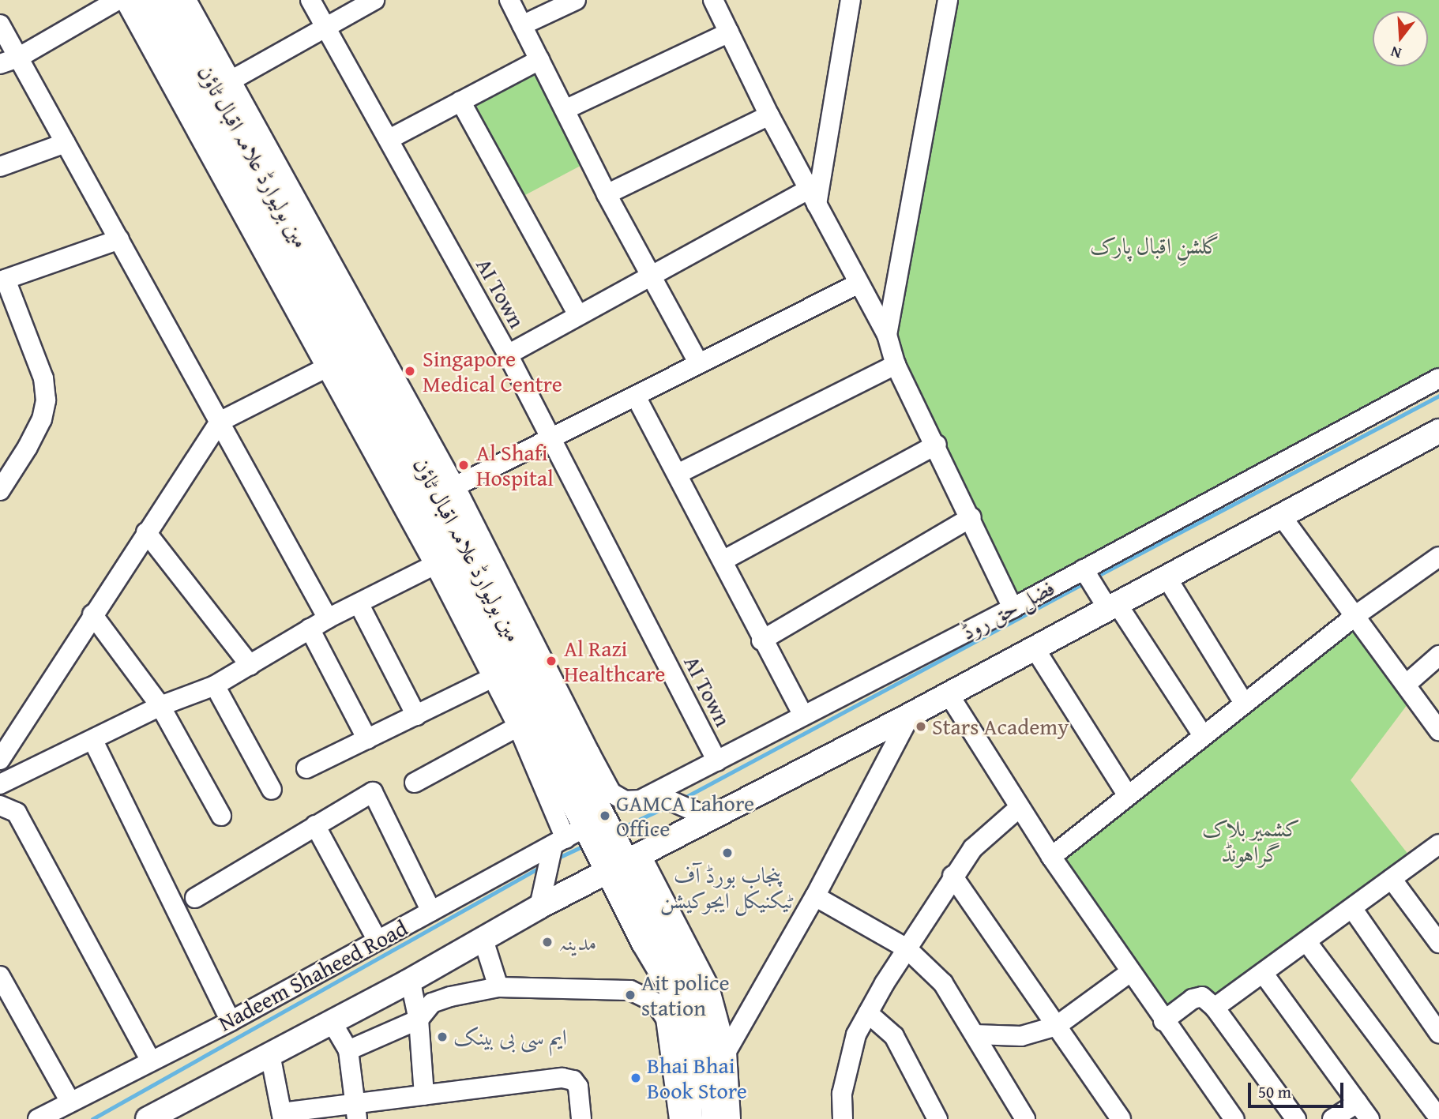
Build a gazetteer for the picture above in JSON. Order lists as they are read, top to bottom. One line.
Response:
{"streets":{"main road":["مین بولیوارڈ علامہ اقبال ٹاؤن","فضل حق روڈ"],"street":["AI Town","Nadeem Shaheed Road"]},"crossings":[["مین بولیوارڈ علامہ اقبال ٹاؤن","فضل حق روڈ"],["مین بولیوارڈ علامہ اقبال ٹاؤن","Nadeem Shaheed Road"],["AI Town","فضل حق روڈ"]],"parks":["گلشنِ اقبال پارک","کشمیر بلاک ﮔﺮﺍﮨﻮﻧﮉ"],"places":["Singapore Medical Centre","Al Shafi Hospital","Al Razi Healthcare","Stars Academy","GAMCA Lahore Office","پنجاب بورڈ آف ٹیکنیکل ایجوکیشن","مدینہ","Ait police station","ایم سی بی بینک","Bhai Bhai Book Store"],"scale_bar":"50 m","north":"bottom"}
